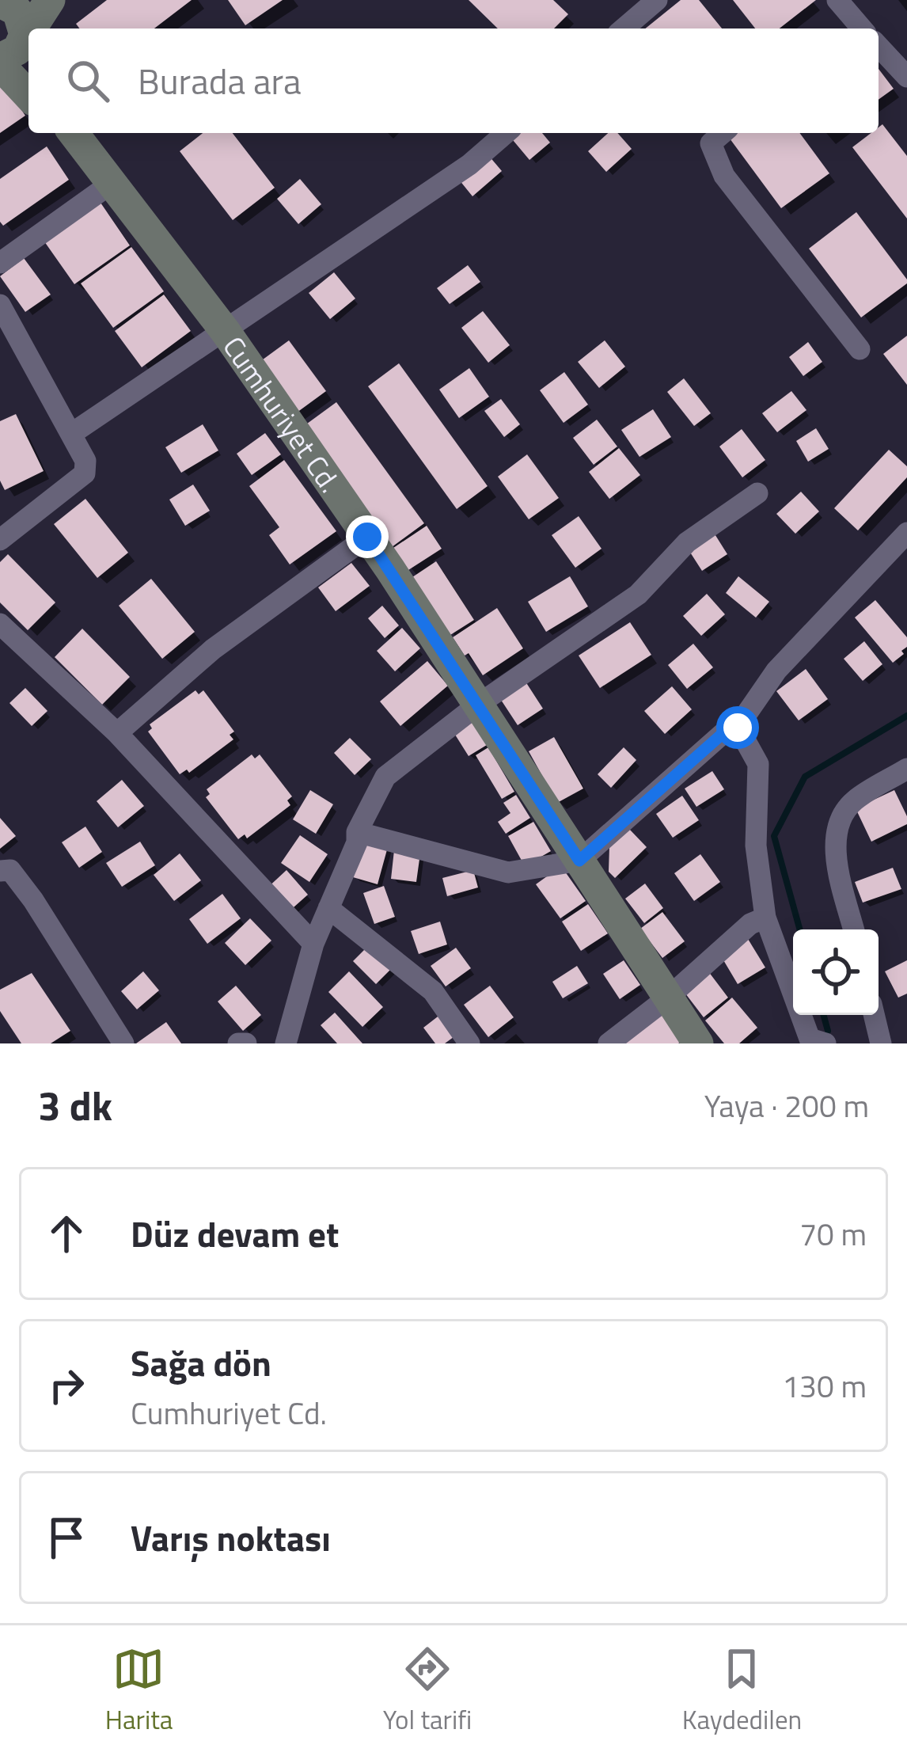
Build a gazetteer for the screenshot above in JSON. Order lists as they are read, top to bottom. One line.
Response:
{"streets":{"main road":["Cumhuriyet Cd."]},"page":{"search":"Burada ara","heading":["3 dk","Yaya · 200 m"],"list":[["Düz devam et","70 m"],["Sağa dön","Cumhuriyet Cd.","130 m"],"Varış noktası"],"nav":["Harita","Yol tarifi","Kaydedilen"]}}
